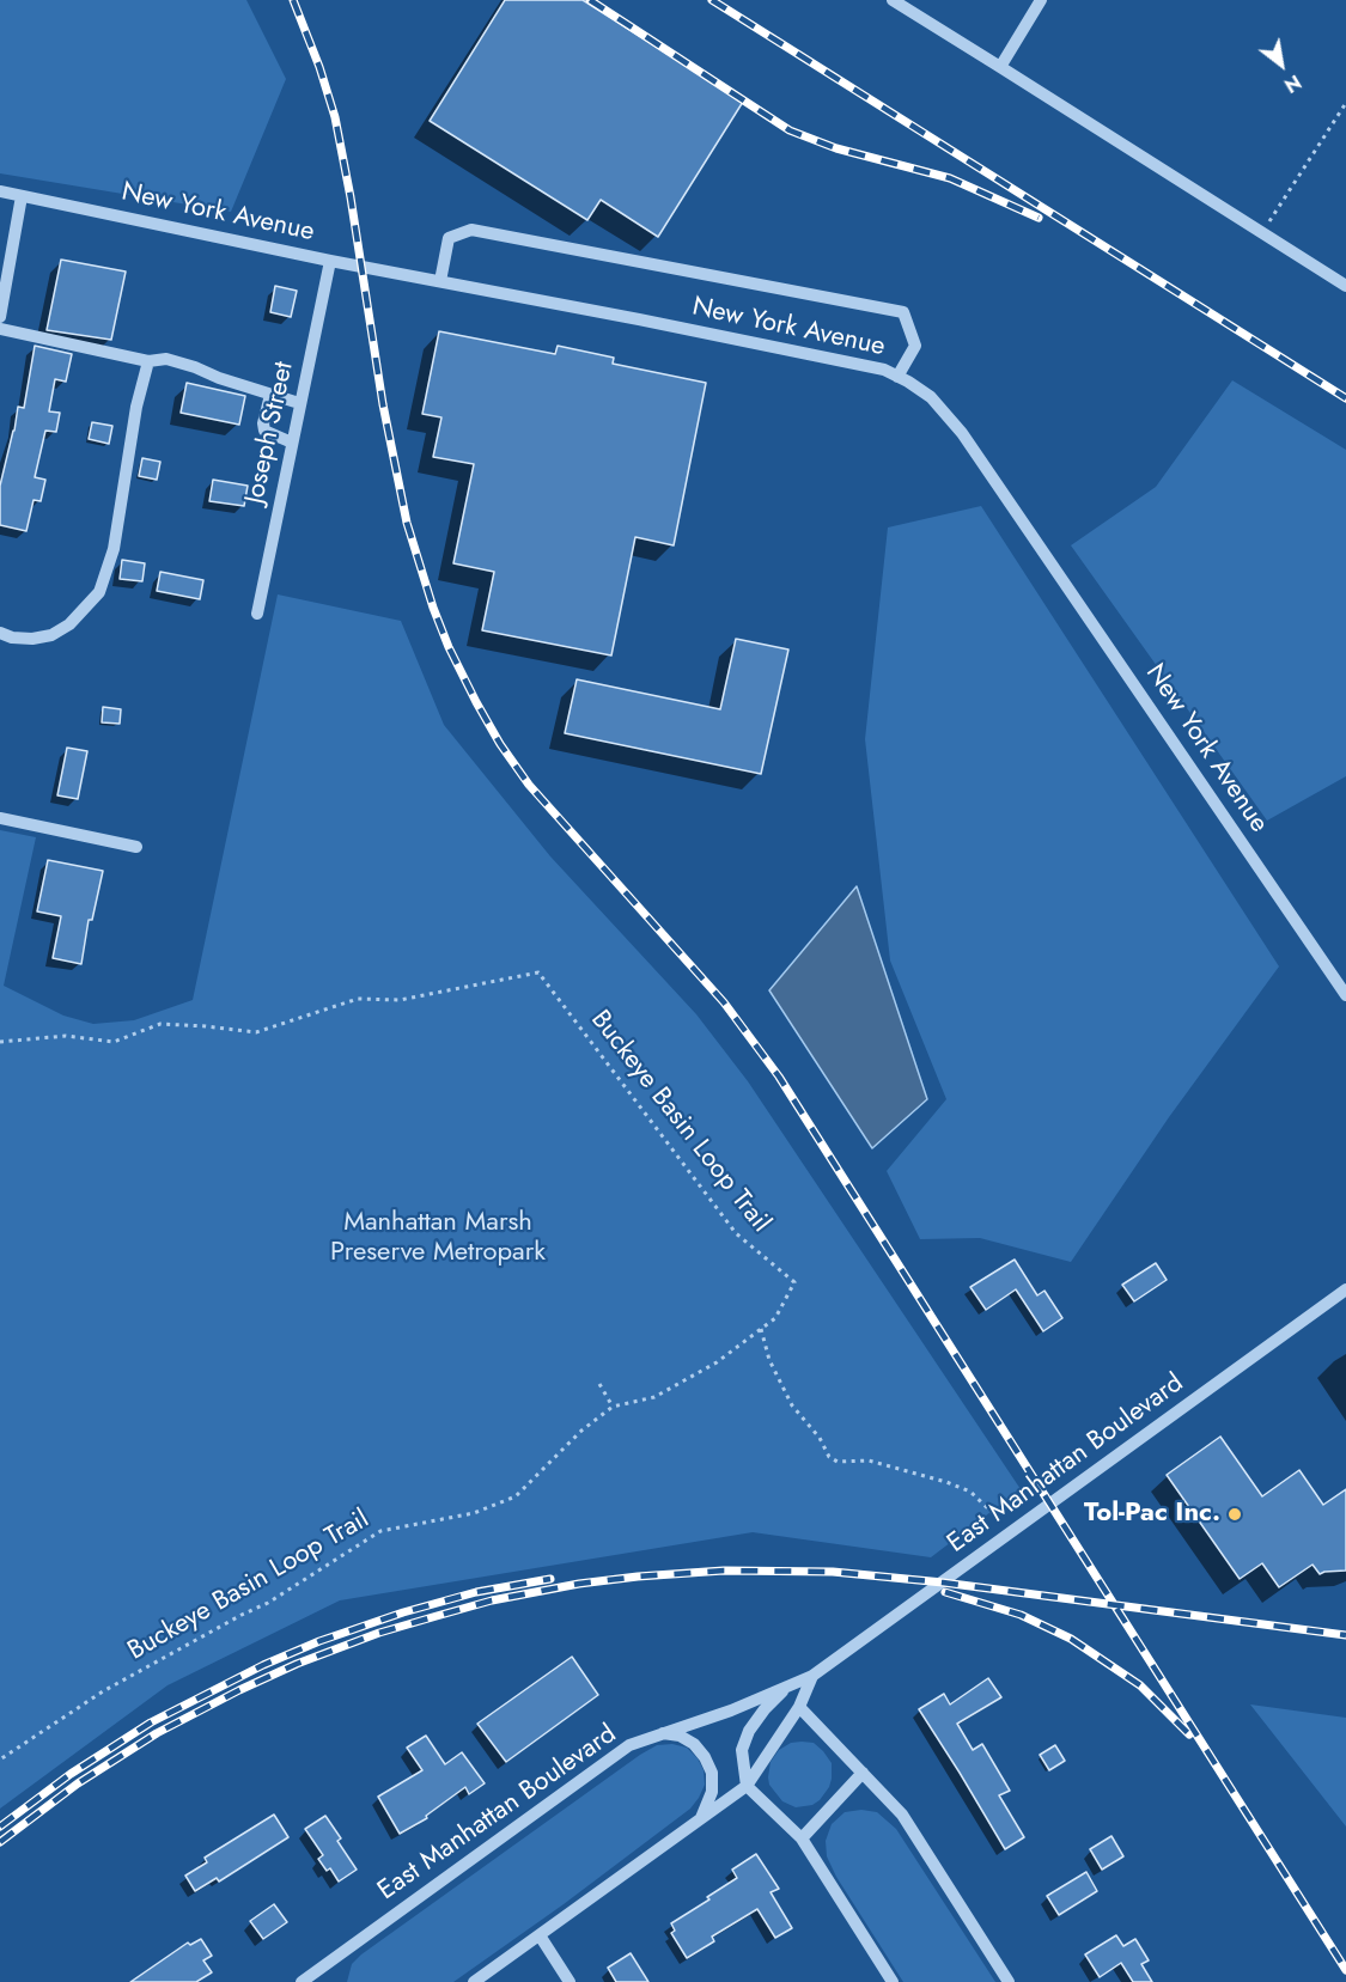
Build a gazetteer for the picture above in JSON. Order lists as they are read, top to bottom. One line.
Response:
{"streets":{"street":["New York Avenue","Joseph Street","East Manhattan Boulevard"],"path":["Buckeye Basin Loop Trail"]},"crossings":[["New York Avenue","Joseph Street"]],"parks":["Manhattan Marsh Preserve Metropark"],"places":["Tol-Pac Inc."],"north":"bottom right"}
